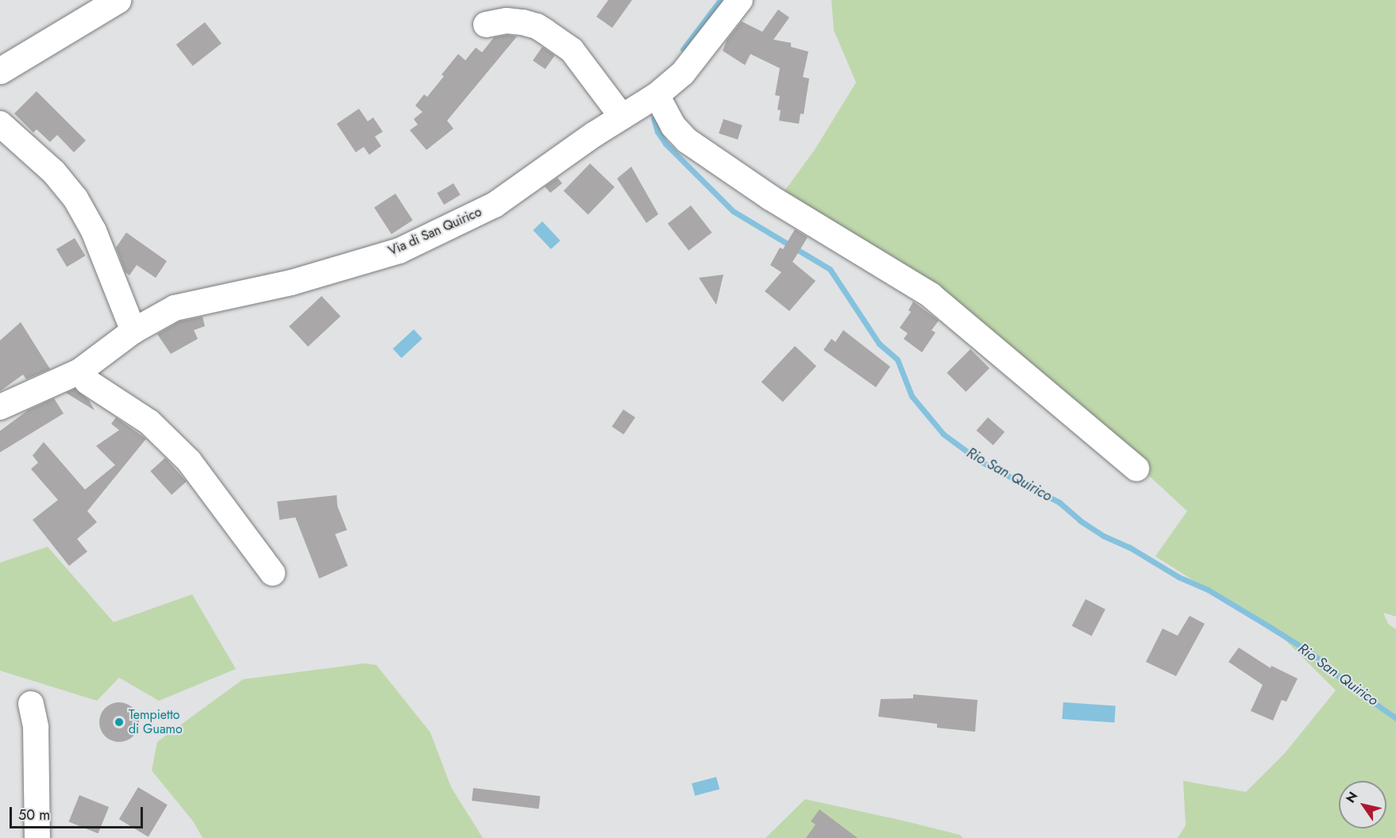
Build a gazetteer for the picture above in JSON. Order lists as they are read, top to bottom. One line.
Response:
{"streets":{"street":["Via di San Quirico"]},"water":["Rio San Quirico"],"places":["Tempietto di Guamo"],"scale_bar":"50 m","north":"top left"}
